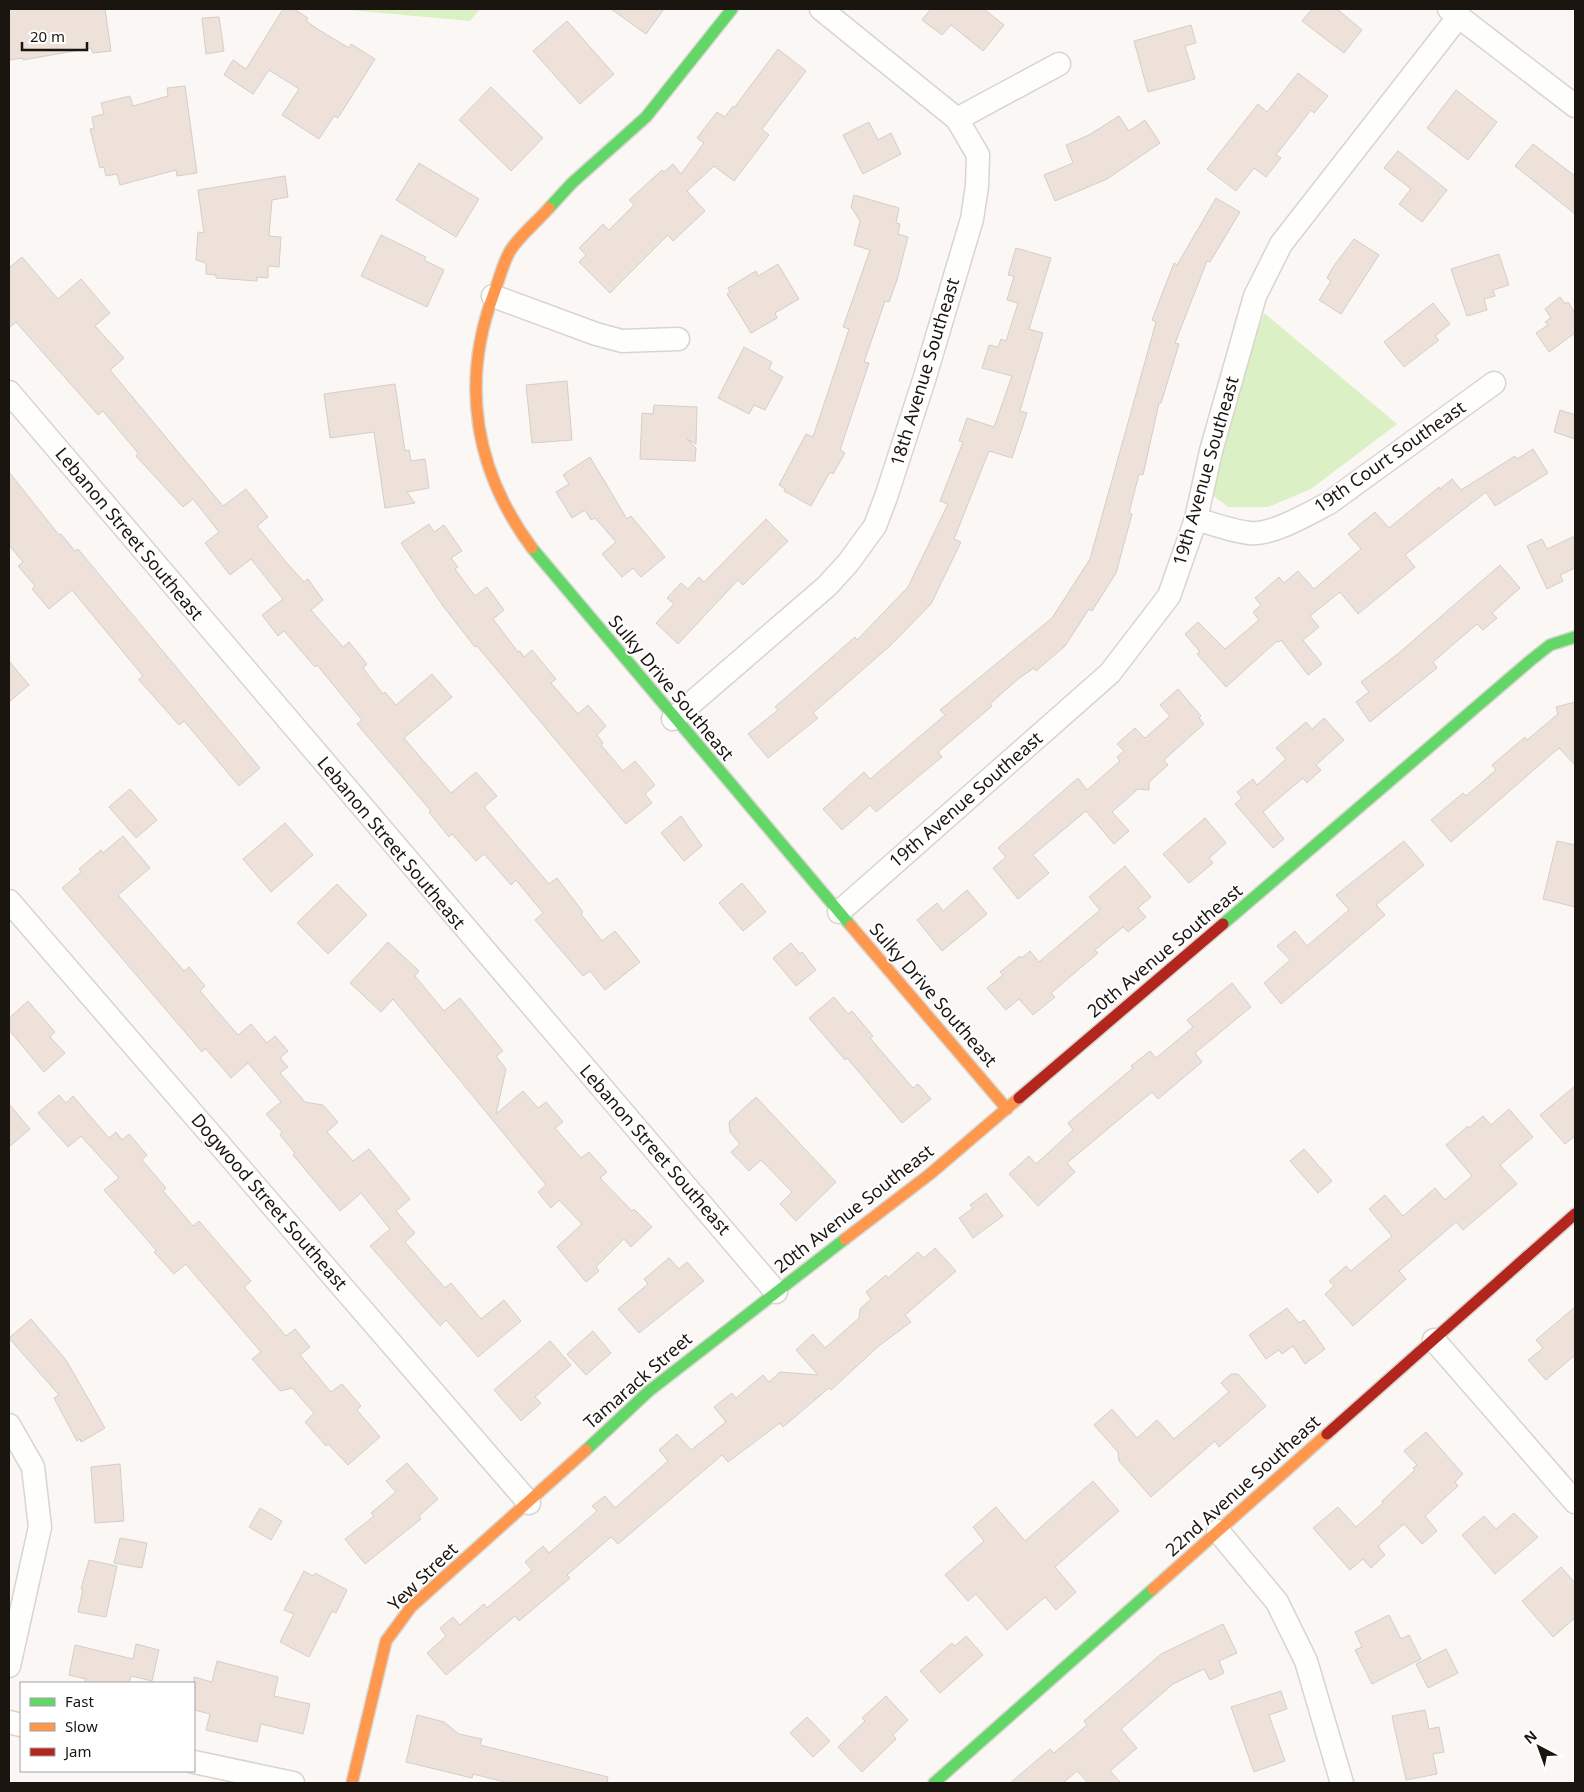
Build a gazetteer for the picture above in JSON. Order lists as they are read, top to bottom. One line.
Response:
{"streets":{"street":["18th Avenue Southeast","19th Court Southeast","19th Avenue Southeast","Lebanon Street Southeast","Sulky Drive Southeast","20th Avenue Southeast","Dogwood Street Southeast","Tamarack Street","22nd Avenue Southeast","Yew Street"]},"crossings":[["18th Avenue Southeast","Sulky Drive Southeast"],["19th Court Southeast","19th Avenue Southeast"],["19th Avenue Southeast","Sulky Drive Southeast"],["Lebanon Street Southeast","20th Avenue Southeast"],["Lebanon Street Southeast","Tamarack Street"],["Sulky Drive Southeast","20th Avenue Southeast"],["20th Avenue Southeast","Tamarack Street"],["Dogwood Street Southeast","Tamarack Street"],["Dogwood Street Southeast","Yew Street"],["Tamarack Street","Yew Street"]],"legend":["Fast","Slow","Jam"],"scale_bar":"20 m","north":"top left"}
